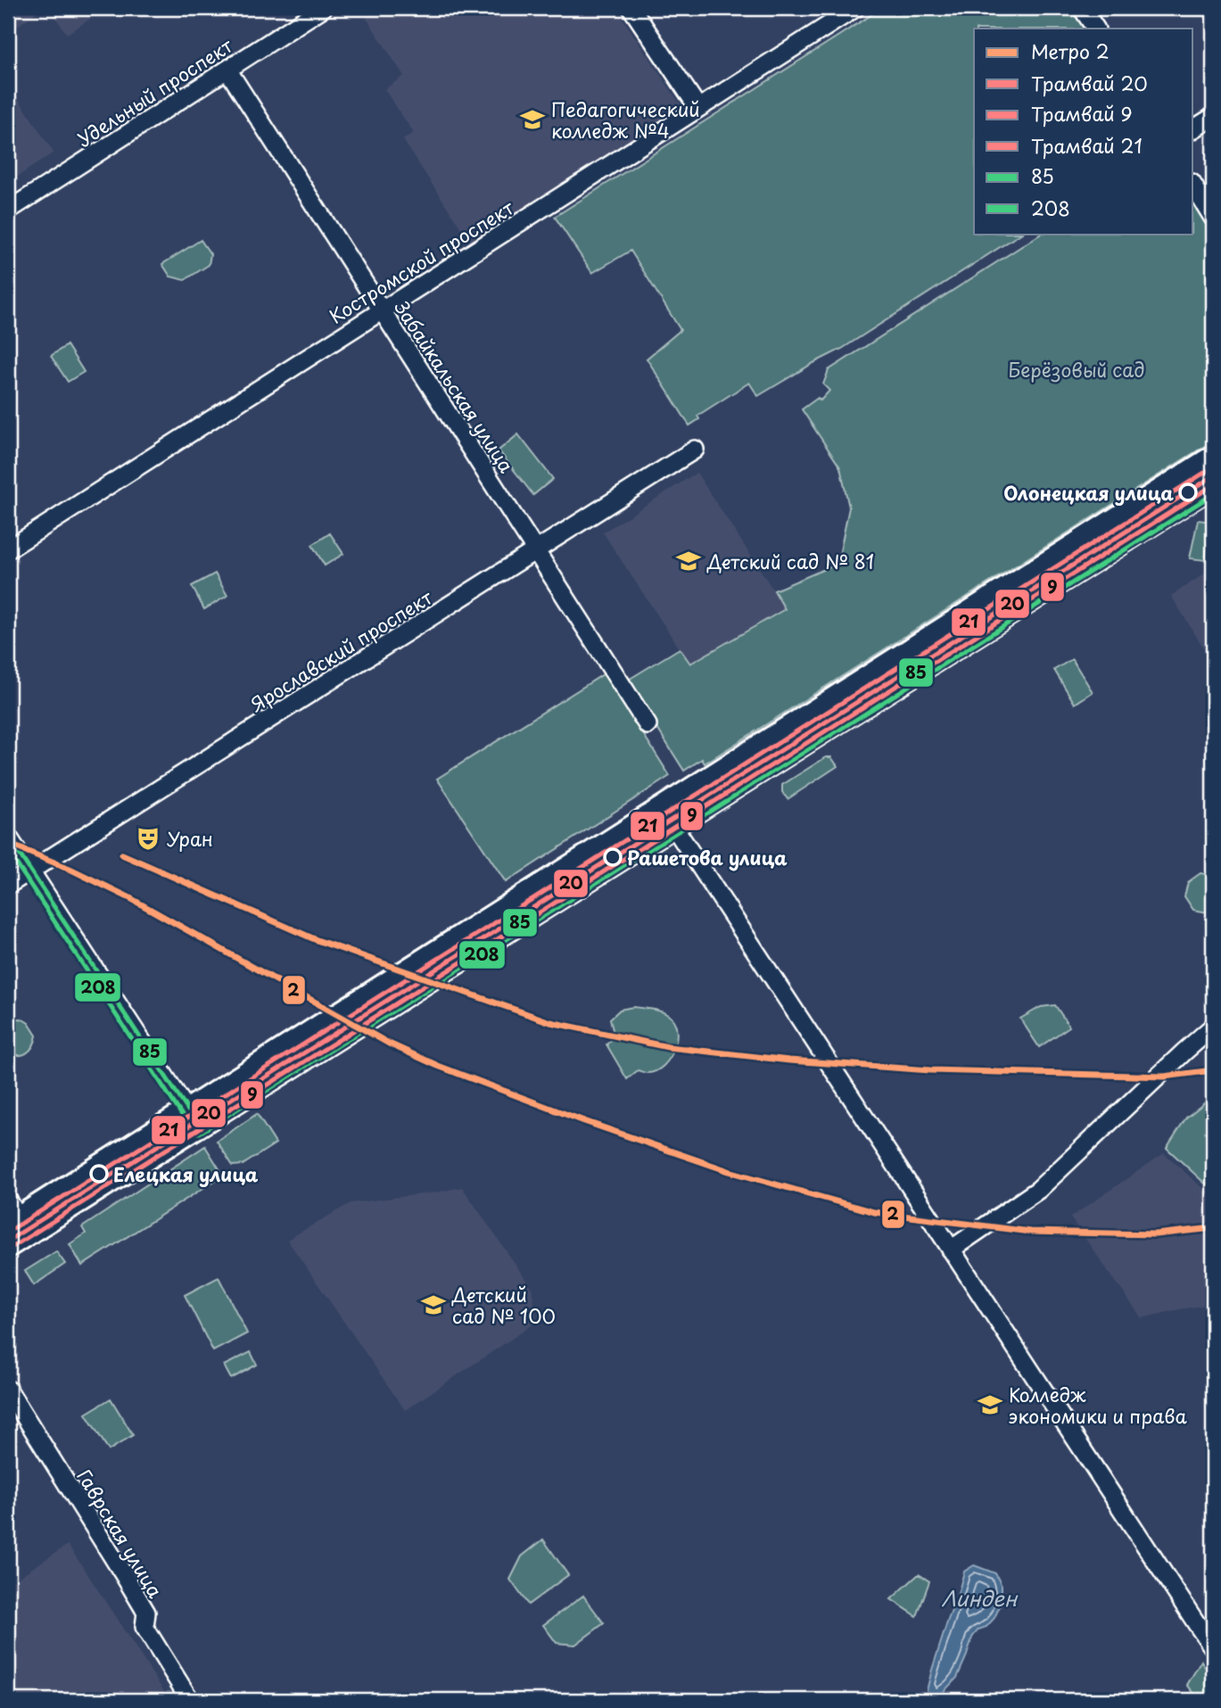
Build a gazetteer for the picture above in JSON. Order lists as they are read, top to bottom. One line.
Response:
{"streets":{"street":["Удельный проспект","Костромской проспект","Забайкальская улица","Ярославский проспект","Гаврская улица"]},"crossings":[["Удельный проспект","Забайкальская улица"],["Костромской проспект","Забайкальская улица"],["Забайкальская улица","Ярославский проспект"]],"water":["Линден"],"parks":["Берёзовый сад"],"places":{"school or university":["Педагогический колледж №4","Детский сад № 81","Детский сад № 100","Колледж экономики и права"],"other":["Олонецкая улица","Рашетова улица","Елецкая улица"],"theatre":["Уран"]},"lines":["tram line 21","tram line 20","tram line 9","transit line 85","transit line 208","metro line 2"],"legend":["Метро 2","Трамвай 20","Трамвай 9","Трамвай 21","85","208"]}
